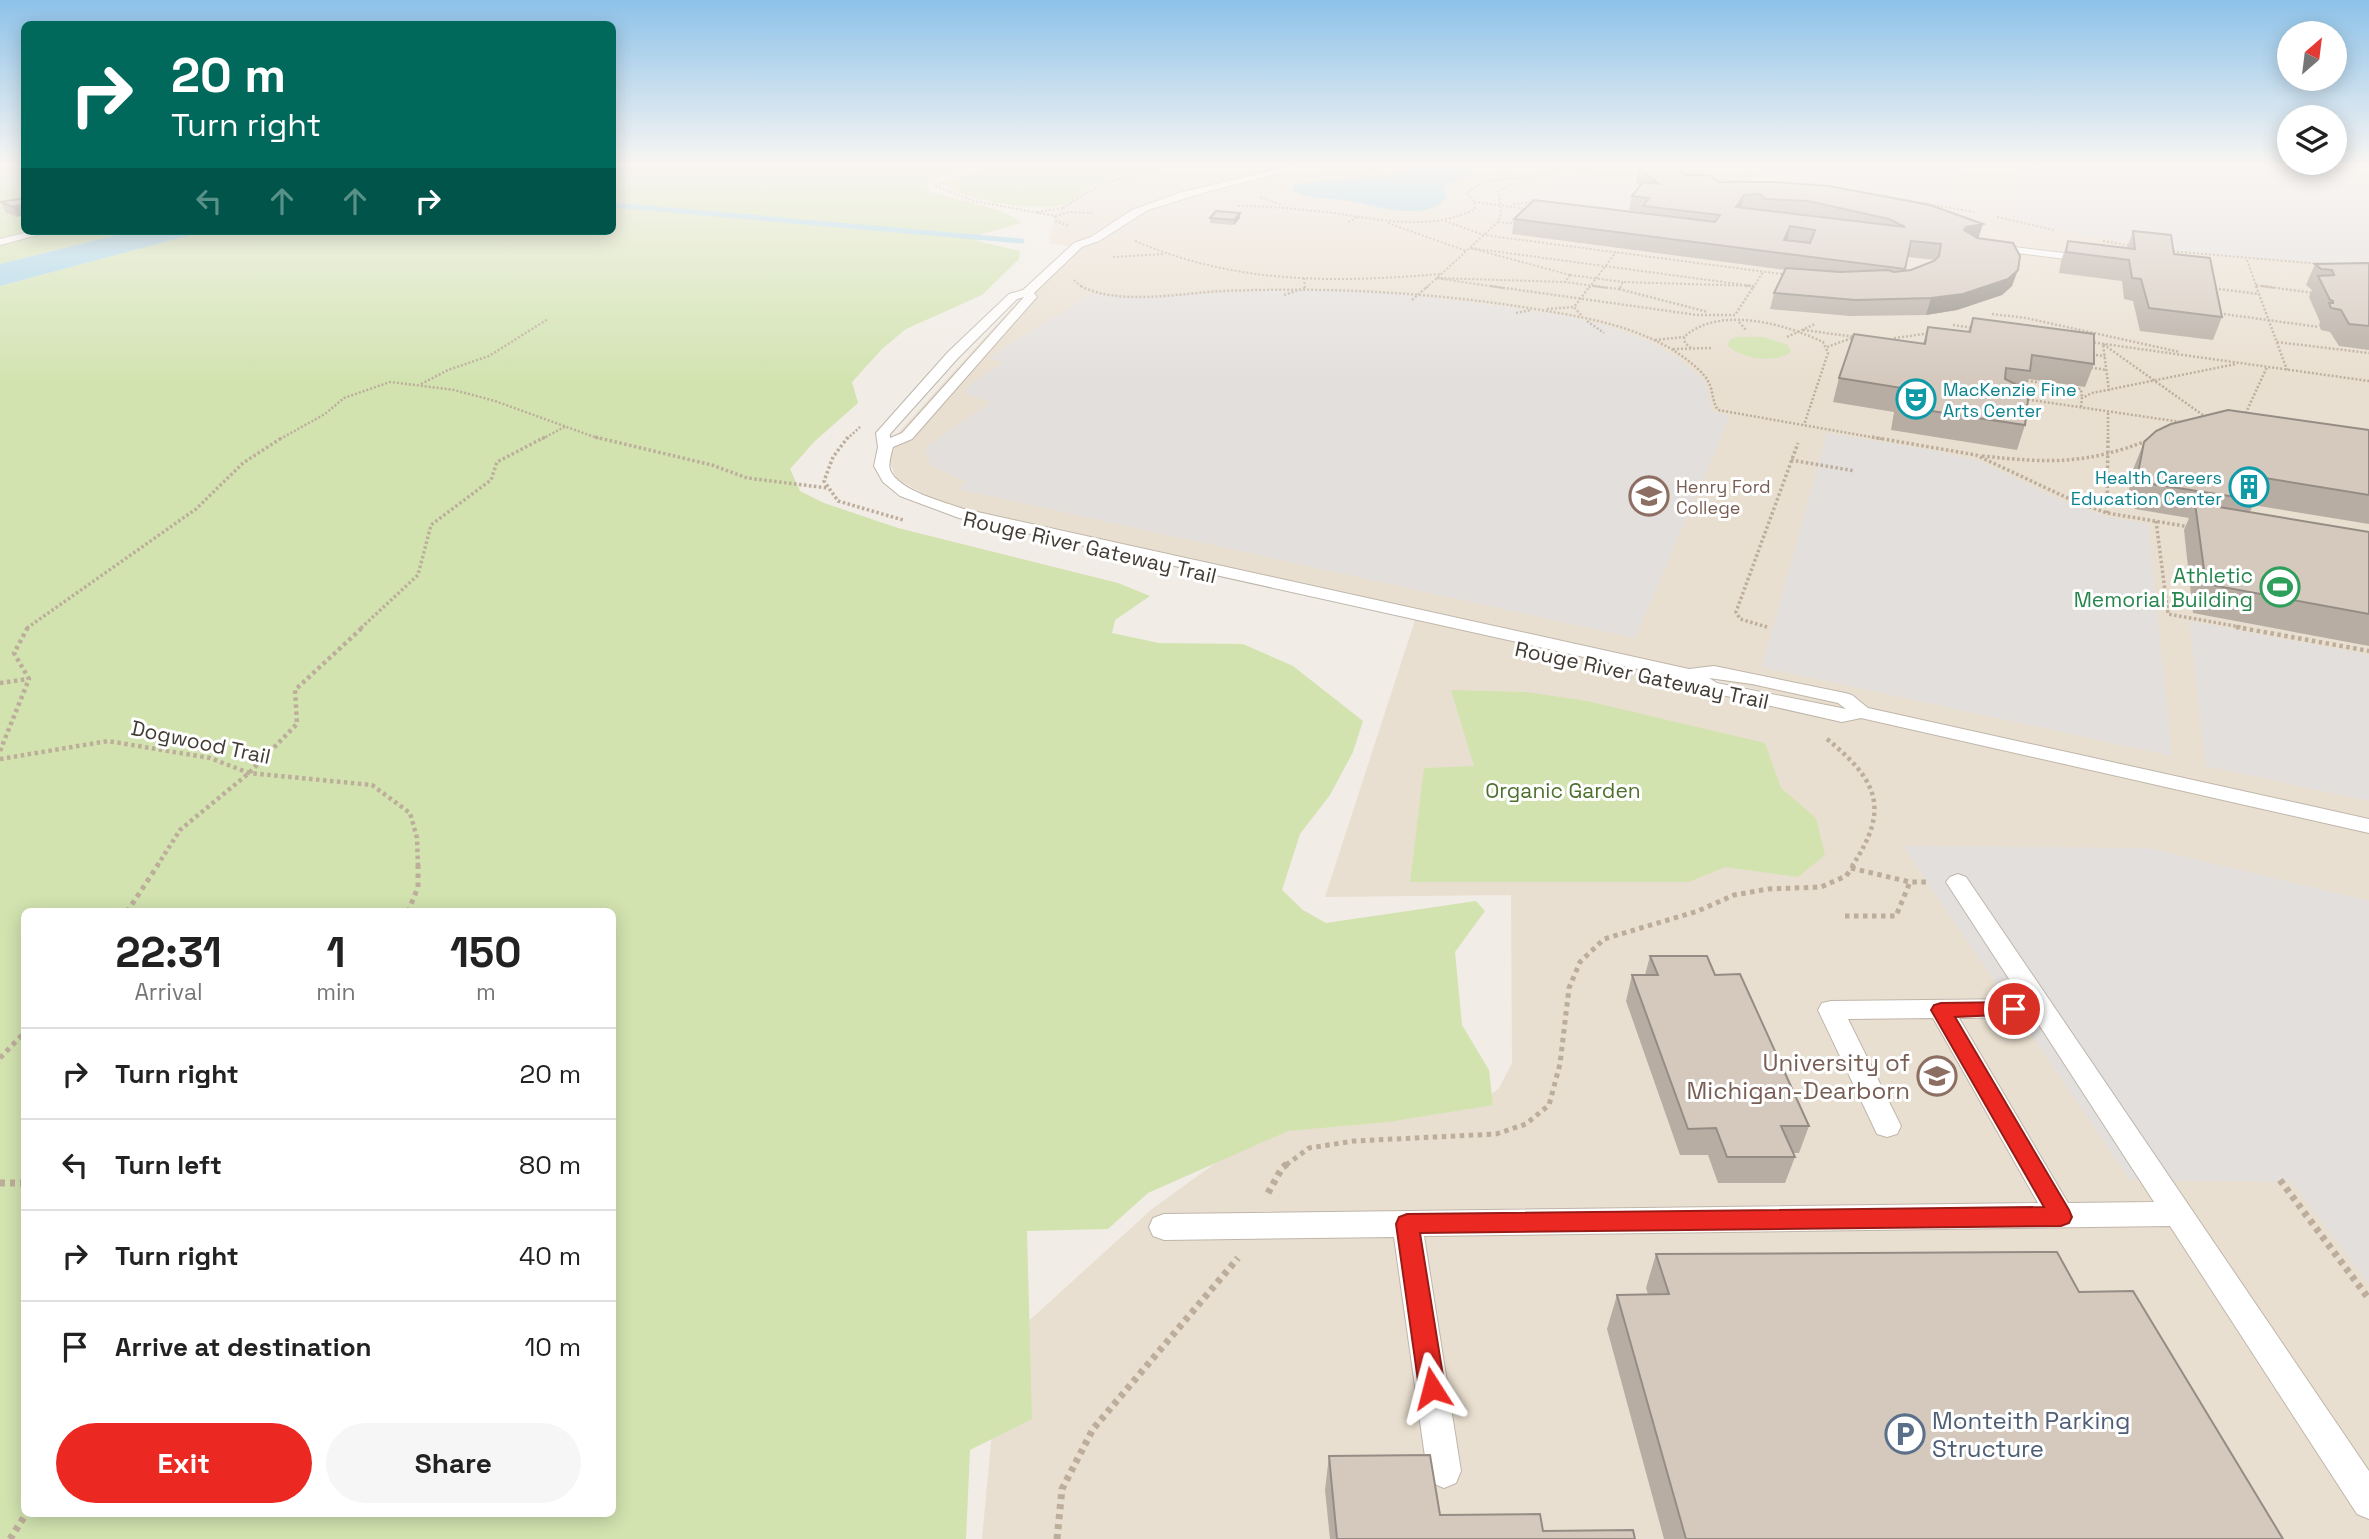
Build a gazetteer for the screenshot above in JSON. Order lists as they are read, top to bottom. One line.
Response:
{"streets":{"path":["Dogwood Trail"]},"parks":["Organic Garden"],"places":{"theatre":["MacKenzie Fine Arts Center"],"building":["Health Careers Education Center"],"school or university":["Henry Ford College","University of Michigan-Dearborn"],"sports":["Athletic Memorial Building"],"parking":["Monteith Parking Structure"]},"north":"top right","page":{"turn":["20 m","Turn right"],"eta":["22:31","Arrival","1","min","150","m"],"list":[{"name":"Turn right","value":"20 m"},{"name":"Turn left","value":"80 m"},{"name":"Turn right","value":"40 m"},{"name":"Arrive at destination","value":"10 m"}],"buttons":["Exit","Share"]}}
